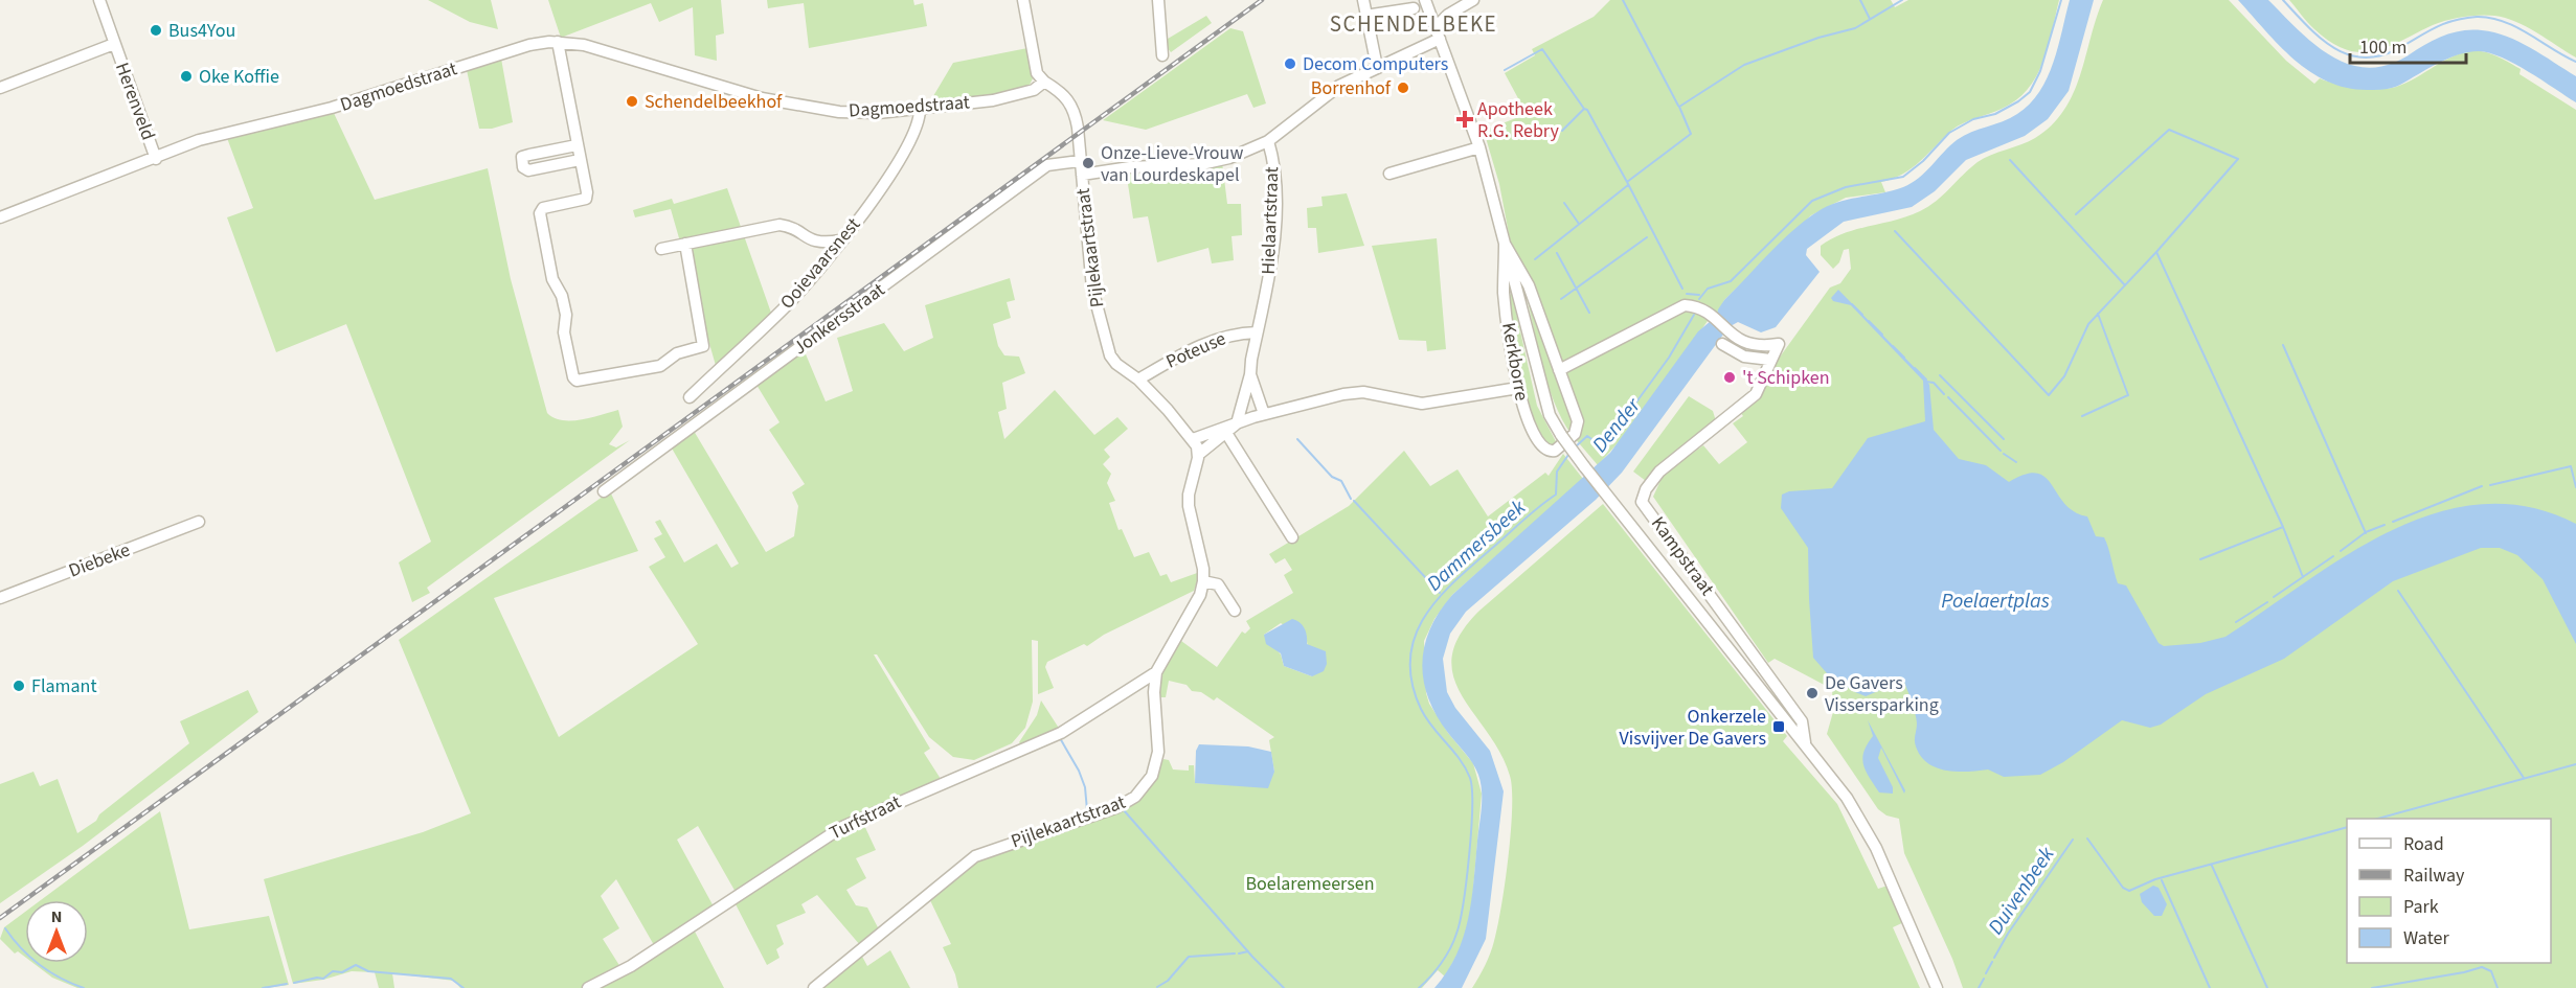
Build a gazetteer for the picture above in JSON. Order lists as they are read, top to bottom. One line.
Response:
{"streets":{"street":["Dagmoedstraat","Herenveld","Hielaartstraat","Pijlekaartstraat","Ooievaarsnest","Jonkersstraat","Poteuse","Kerkborre","Kampstraat","Diebeke","Turfstraat"]},"crossings":[["Dagmoedstraat","Herenveld"],["Dagmoedstraat","Ooievaarsnest"],["Hielaartstraat","Poteuse"],["Pijlekaartstraat","Poteuse"],["Pijlekaartstraat","Turfstraat"],["Kerkborre","Kampstraat"]],"districts":["SCHENDELBEKE"],"water":["Dender","Dammersbeek","Poelaertplas","Duivenbeek"],"parks":["Boelaremeersen"],"places":{"other":["Bus4You","Decom Computers","Oke Koffie","Borrenhof","Schendelbeekhof","Onze-Lieve-Vrouw van Lourdeskapel","'t Schipken","Flamant","De Gavers Vissersparking"],"health":["Apotheek R.G. Rebry"],"transit":["Onkerzele Visvijver De Gavers"]},"legend":["Road","Railway","Park","Water"],"scale_bar":"100 m","north":"top"}
